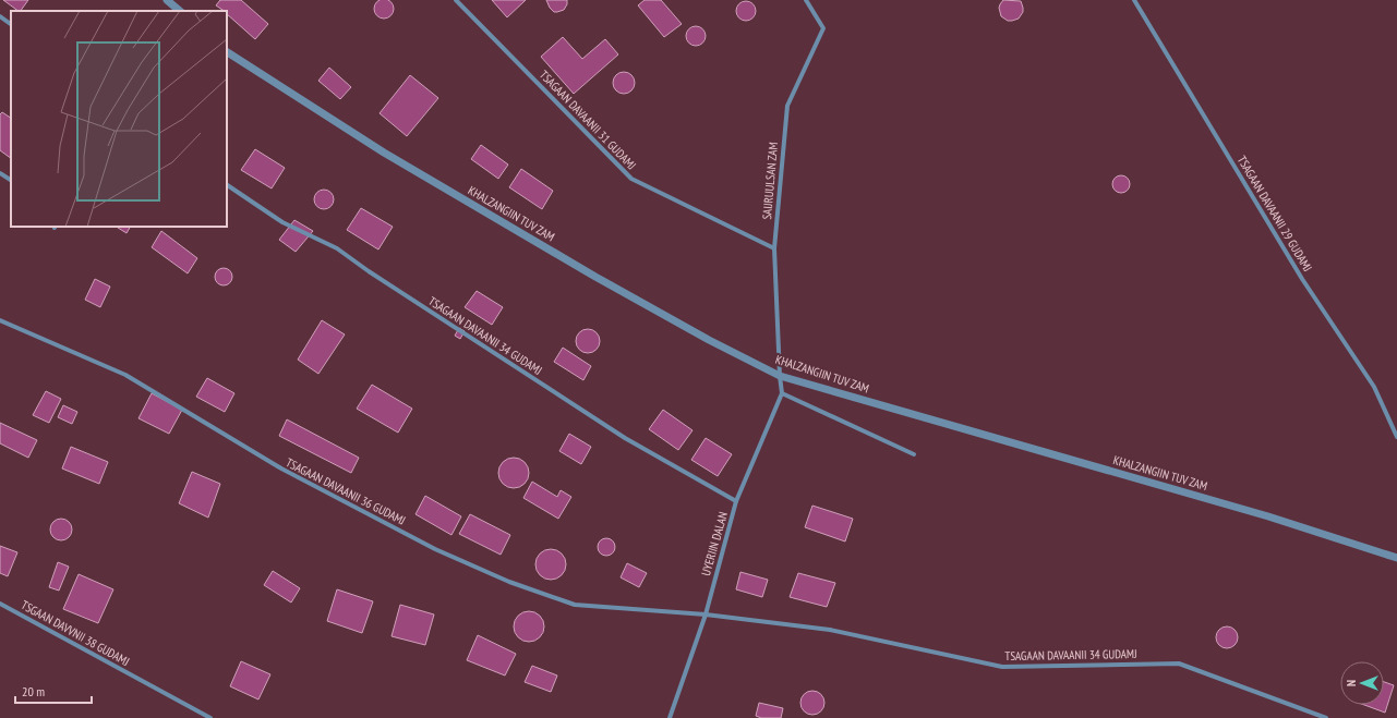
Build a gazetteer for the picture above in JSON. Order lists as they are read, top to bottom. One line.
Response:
{"streets":{"street":["TSAGAAN DAVAANII 31 GUDAMJ","SAIJRUULSAN ZAM","KHALZANGIIN TUV ZAM","TSAGAAN DAVAANII 29 GUDAMJ","TSAGAAN DAVAANII 34 GUDAMJ","TSAGAAN DAVAANII 36 GUDAMJ","UYERIIN DALAN","TSGAAN DAVVNII 38 GUDAMJ"]},"crossings":[["TSAGAAN DAVAANII 31 GUDAMJ","SAIJRUULSAN ZAM"],["SAIJRUULSAN ZAM","KHALZANGIIN TUV ZAM"],["SAIJRUULSAN ZAM","UYERIIN DALAN"],["KHALZANGIIN TUV ZAM","UYERIIN DALAN"],["TSAGAAN DAVAANII 34 GUDAMJ","TSAGAAN DAVAANII 36 GUDAMJ"],["TSAGAAN DAVAANII 34 GUDAMJ","UYERIIN DALAN"],["TSAGAAN DAVAANII 36 GUDAMJ","UYERIIN DALAN"]],"scale_bar":"20 m","north":"left"}
